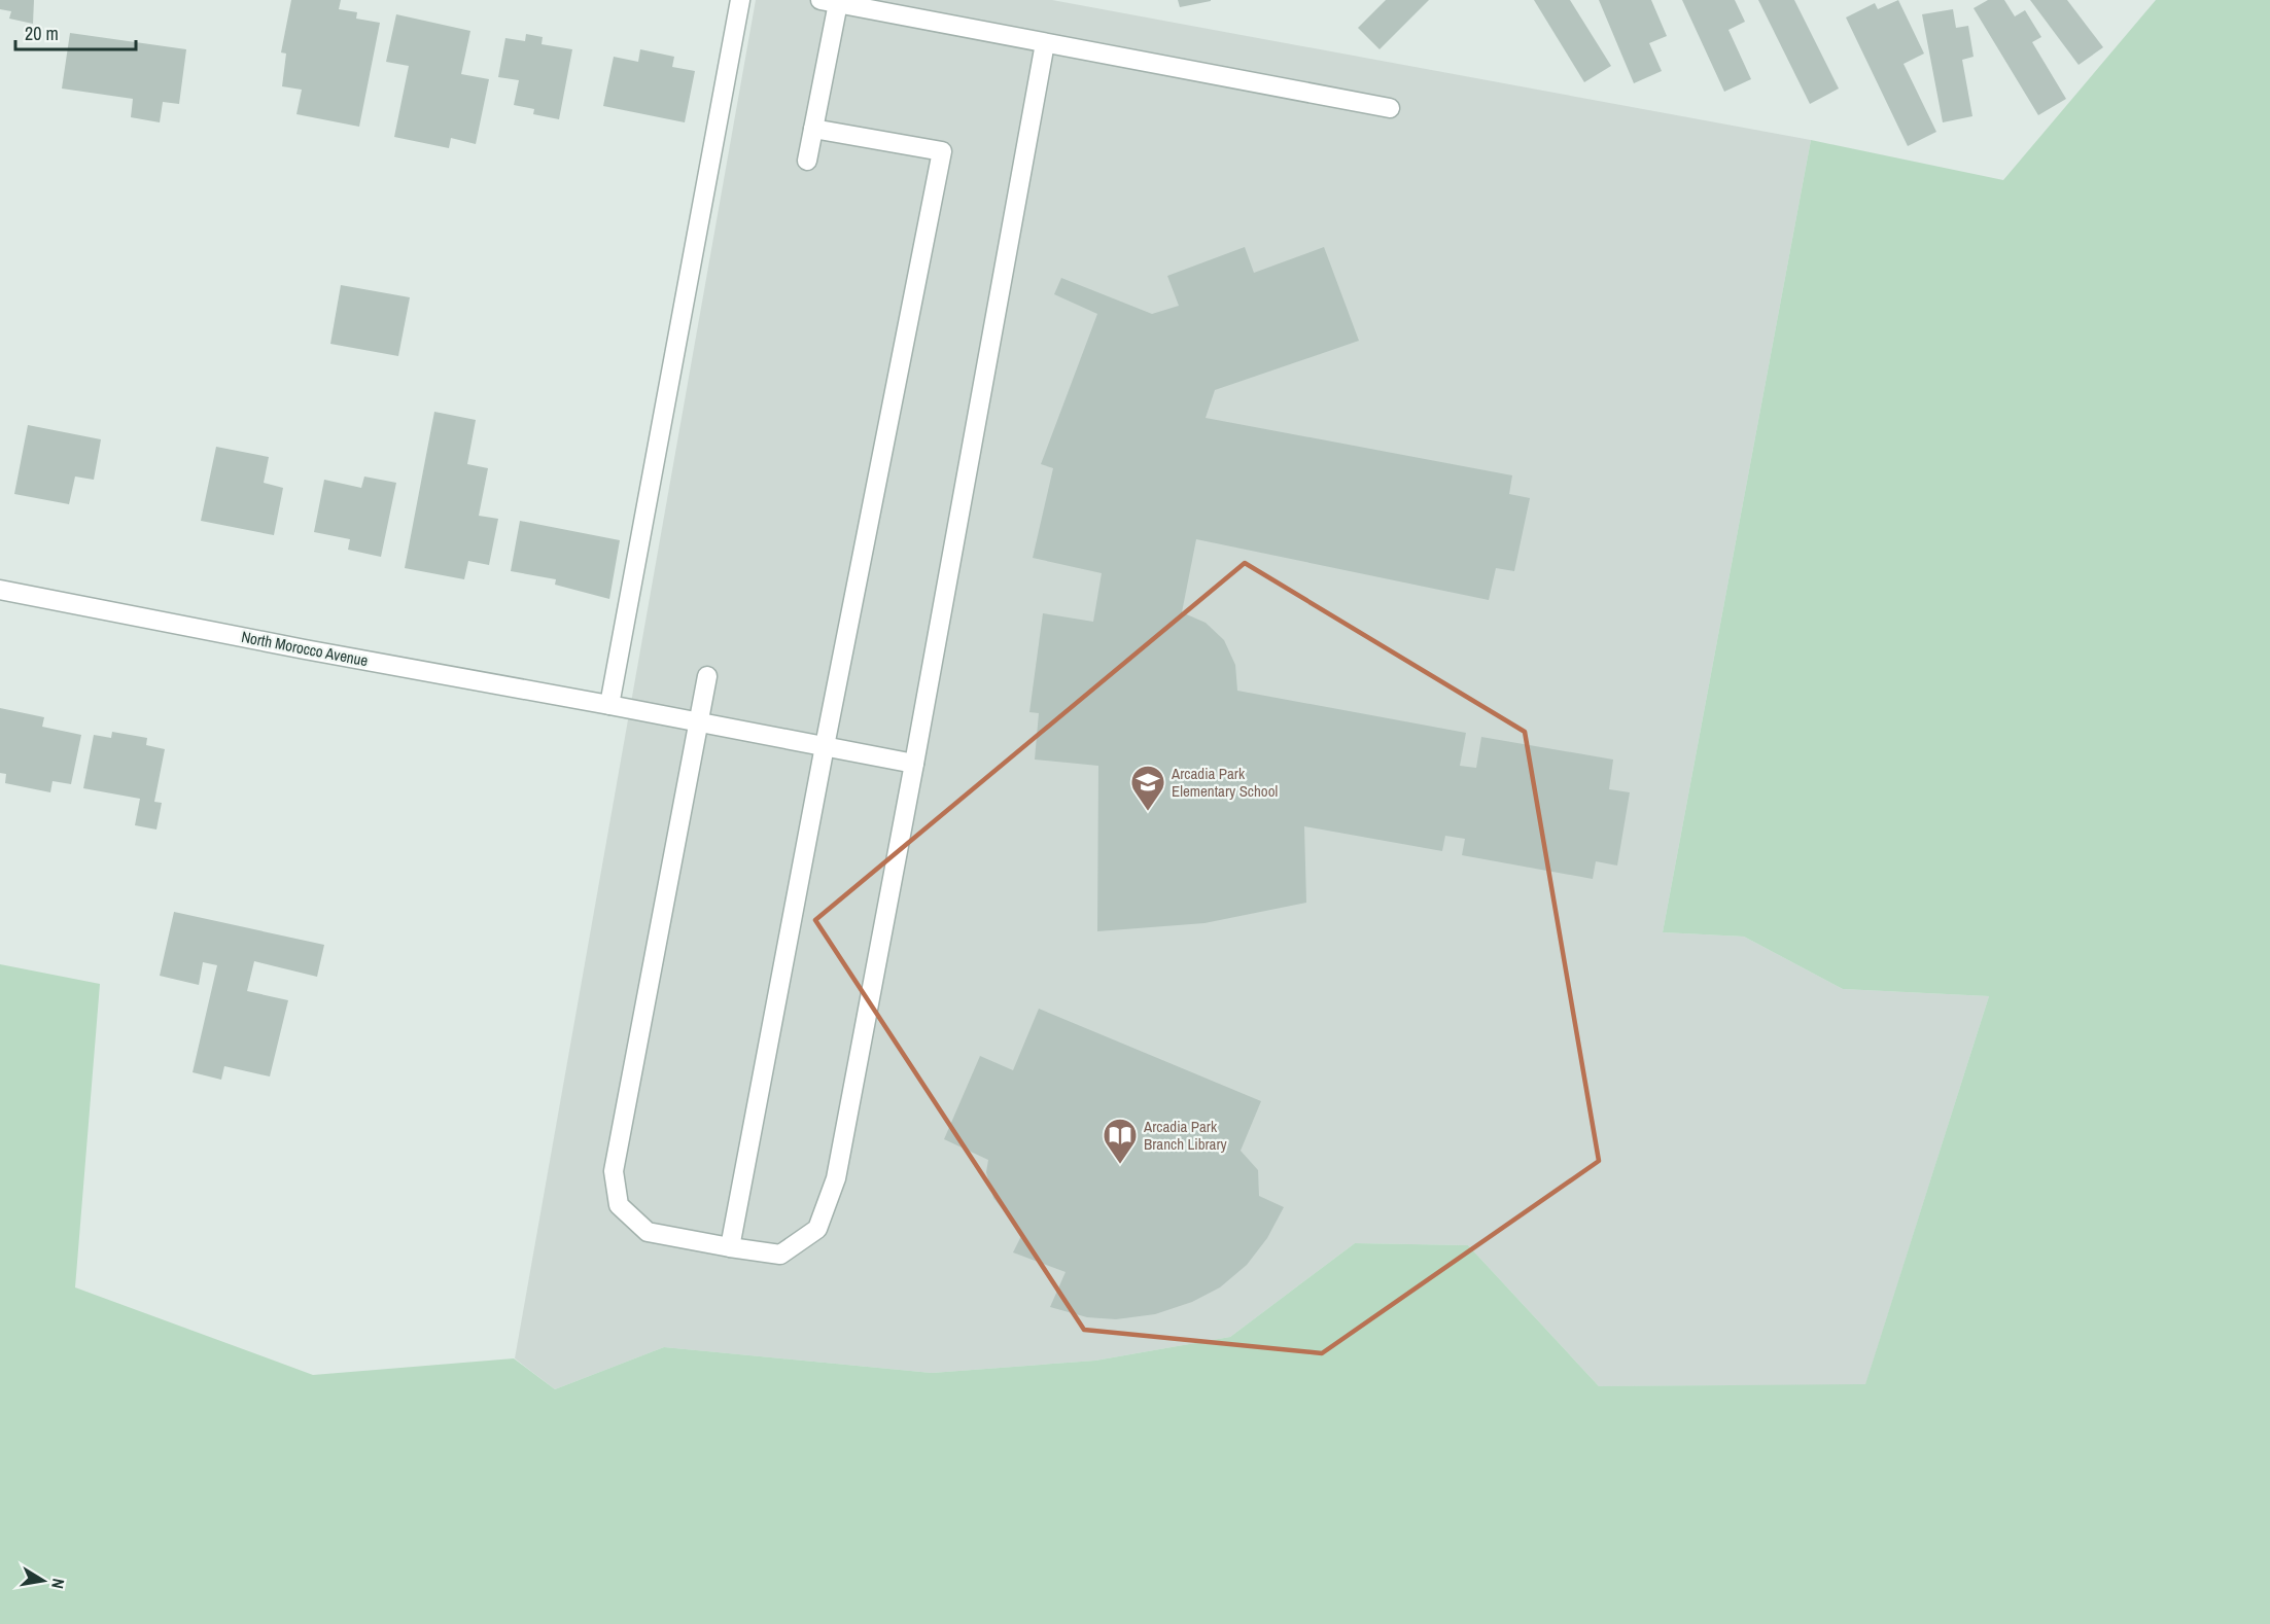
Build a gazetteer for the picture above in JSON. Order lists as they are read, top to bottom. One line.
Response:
{"streets":{"street":["North Morocco Avenue"]},"places":{"school or university":["Arcadia Park Elementary School"],"library":["Arcadia Park Branch Library"]},"scale_bar":"20 m","north":"right"}
